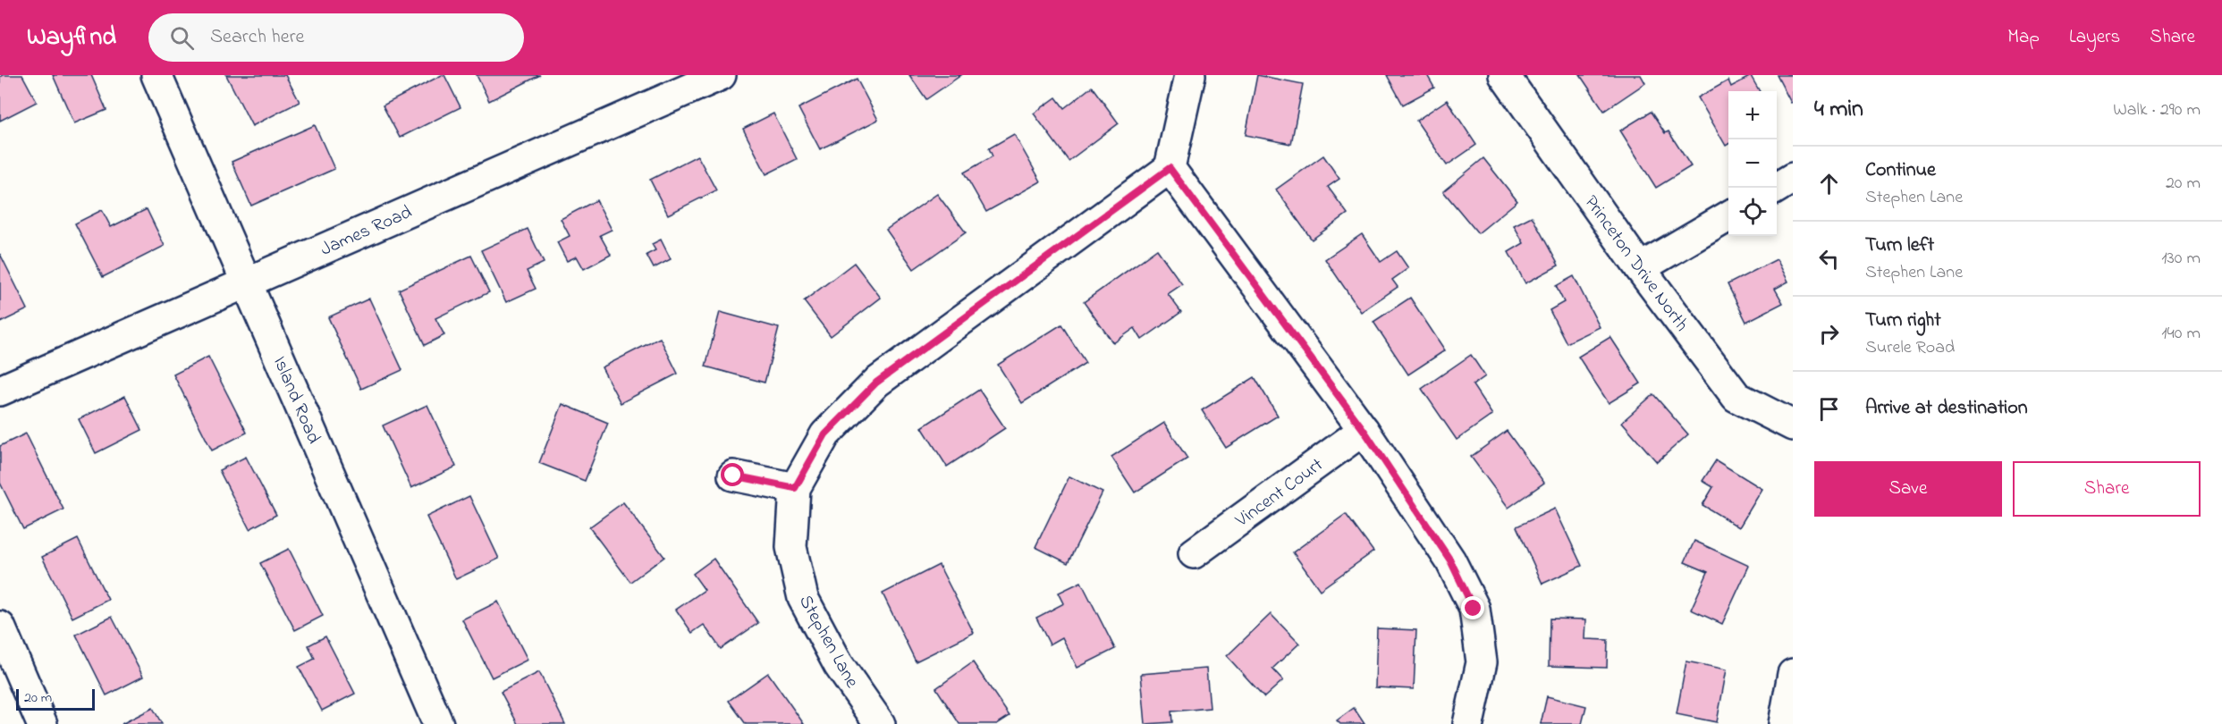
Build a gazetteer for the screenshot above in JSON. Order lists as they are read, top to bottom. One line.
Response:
{"streets":{"street":["James Road","Princeton Drive North","Island Road","Vincent Court","Stephen Lane"]},"crossings":[["James Road","Island Road"]],"scale_bar":"20 m","page":{"header":"Wayfind","search":"Search here","nav":["Map","Layers","Share"],"heading":["4 min","Walk · 290 m"],"map_buttons":["+","−"],"list":[["Continue","Stephen Lane","20 m"],["Turn left","Stephen Lane","130 m"],["Turn right","Surele Road","140 m"],"Arrive at destination"],"buttons":["Save","Share"],"scale":"20 m"}}
